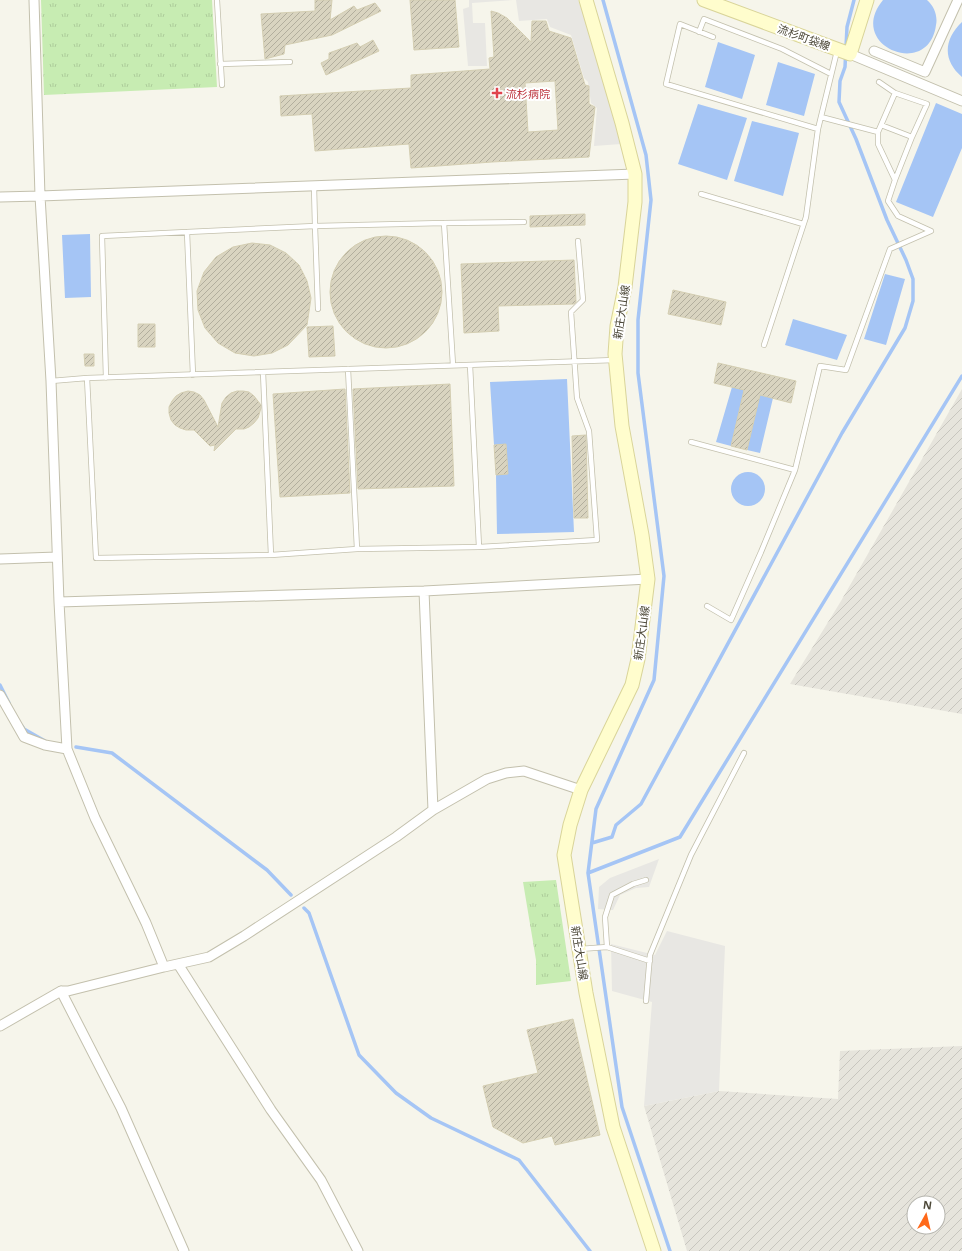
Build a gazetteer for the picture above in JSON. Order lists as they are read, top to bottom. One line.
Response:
{"streets":{"main road":["流杉町袋線","新庄大山線"]},"places":{"health":["流杉病院"]},"north":"top"}
